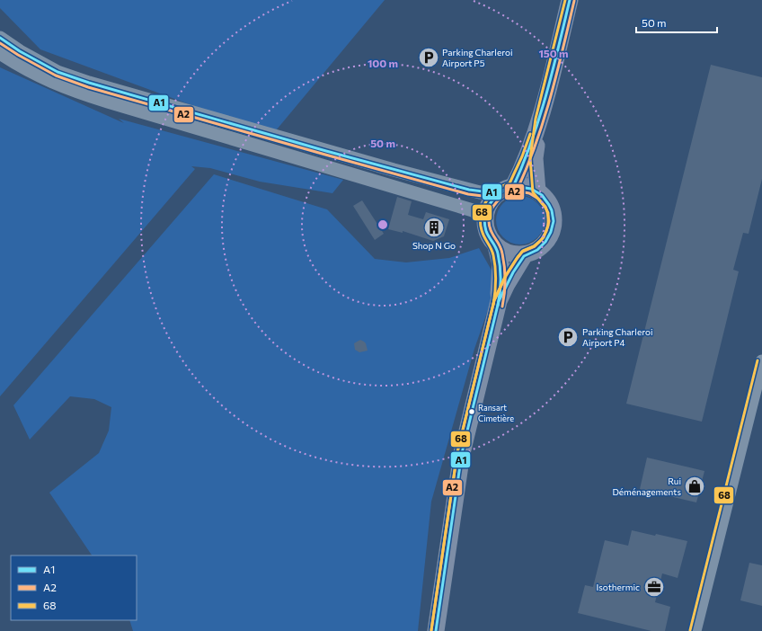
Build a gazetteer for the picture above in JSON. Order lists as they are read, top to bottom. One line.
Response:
{"places":{"parking":["Parking Charleroi Airport P5","Parking Charleroi Airport P4"],"building":["Shop N Go"],"other":["Ransart Cimetière"],"shop":["Rui Déménagements"],"office":["Isothermic"]},"lines":["transit line A1","transit line 68","transit line A2"],"legend":["A1","A2","68"],"scale_bar":"50 m","rings":["150 m","100 m","50 m"]}
